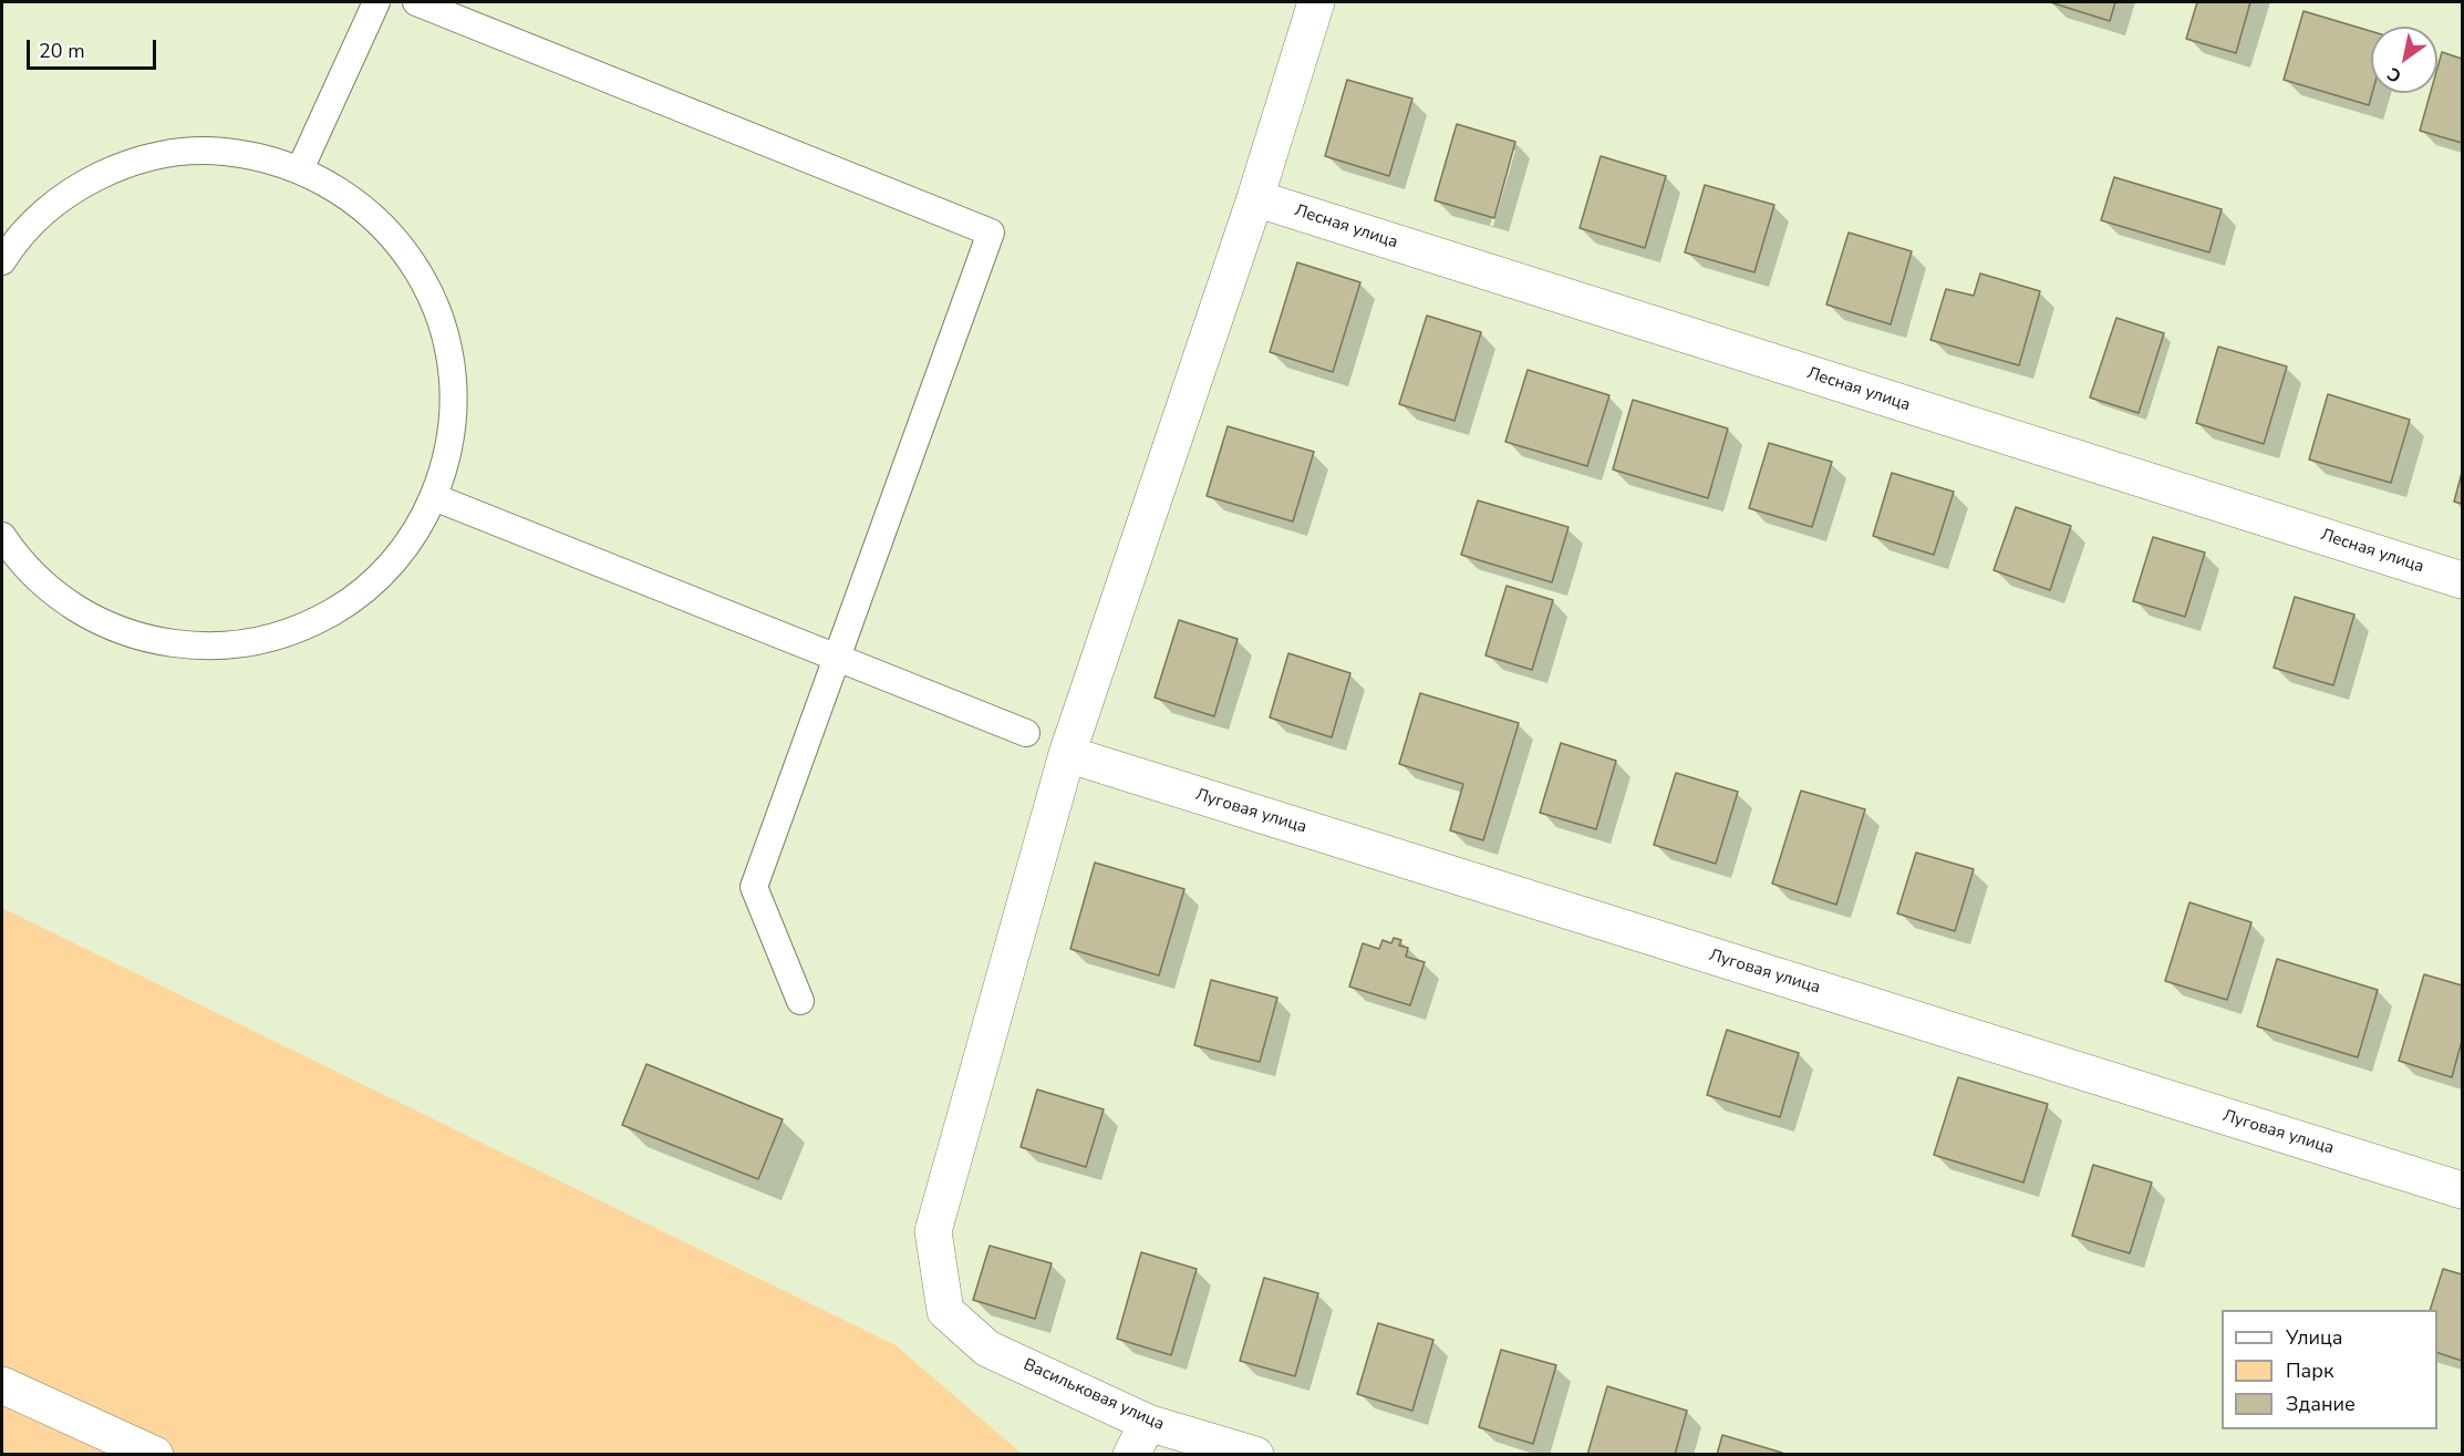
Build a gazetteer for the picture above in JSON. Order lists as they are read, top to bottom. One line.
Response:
{"streets":{"street":["Лесная улица","Луговая улица","Васильковая улица"]},"crossings":[["Луговая улица","Васильковая улица"]],"legend":["Улица","Парк","Здание"],"scale_bar":"20 m","north":"bottom left"}
